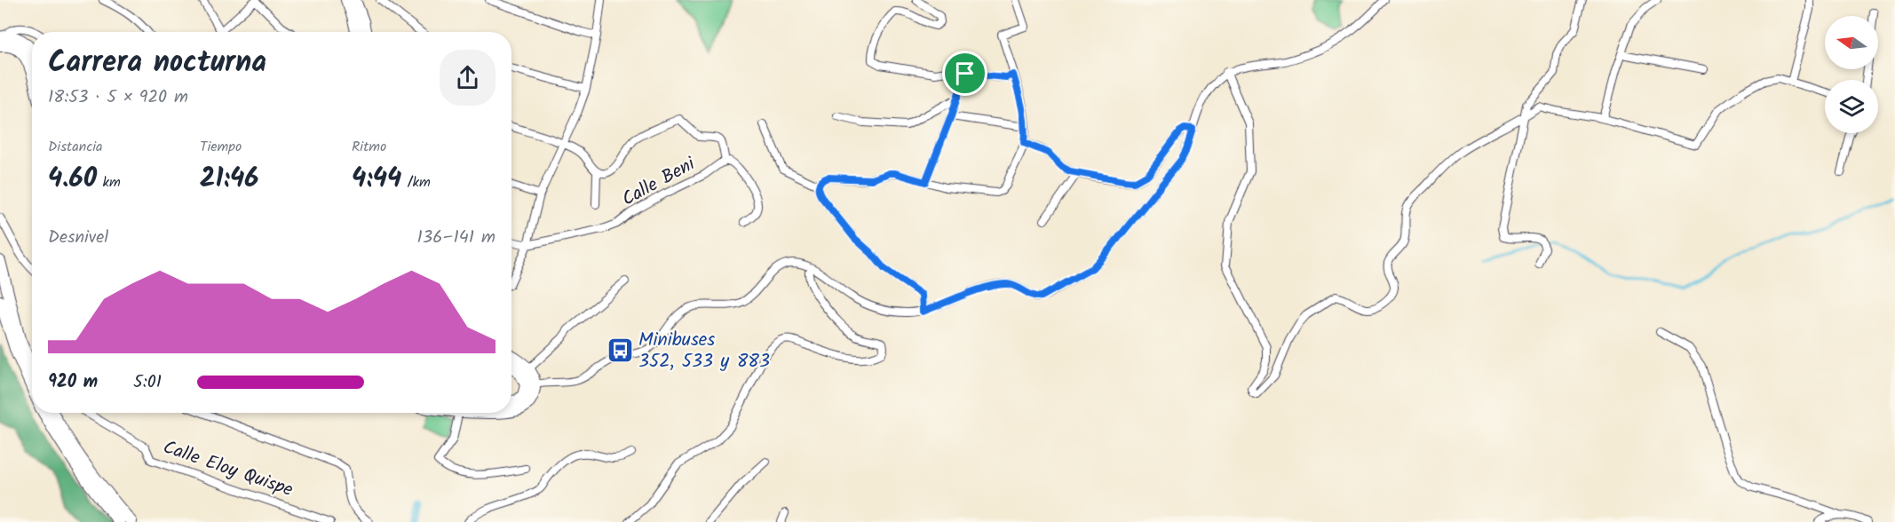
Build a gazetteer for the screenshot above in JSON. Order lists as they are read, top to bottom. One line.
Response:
{"streets":{"street":["Calle Beni","Calle Eloy Quispe"]},"places":{"bus stop":["Minibuses 352, 533 y 883"]},"north":"left","page":{"heading":["Carrera nocturna","18:53 · 5 × 920 m"],"stats":[["Distancia","4.60 km"],["Tiempo","21:46"],["Ritmo","4:44 /km"]],"chart":["Desnivel","136–141 m"],"list":[{"name":"920 m","note":"5:01"}]}}
